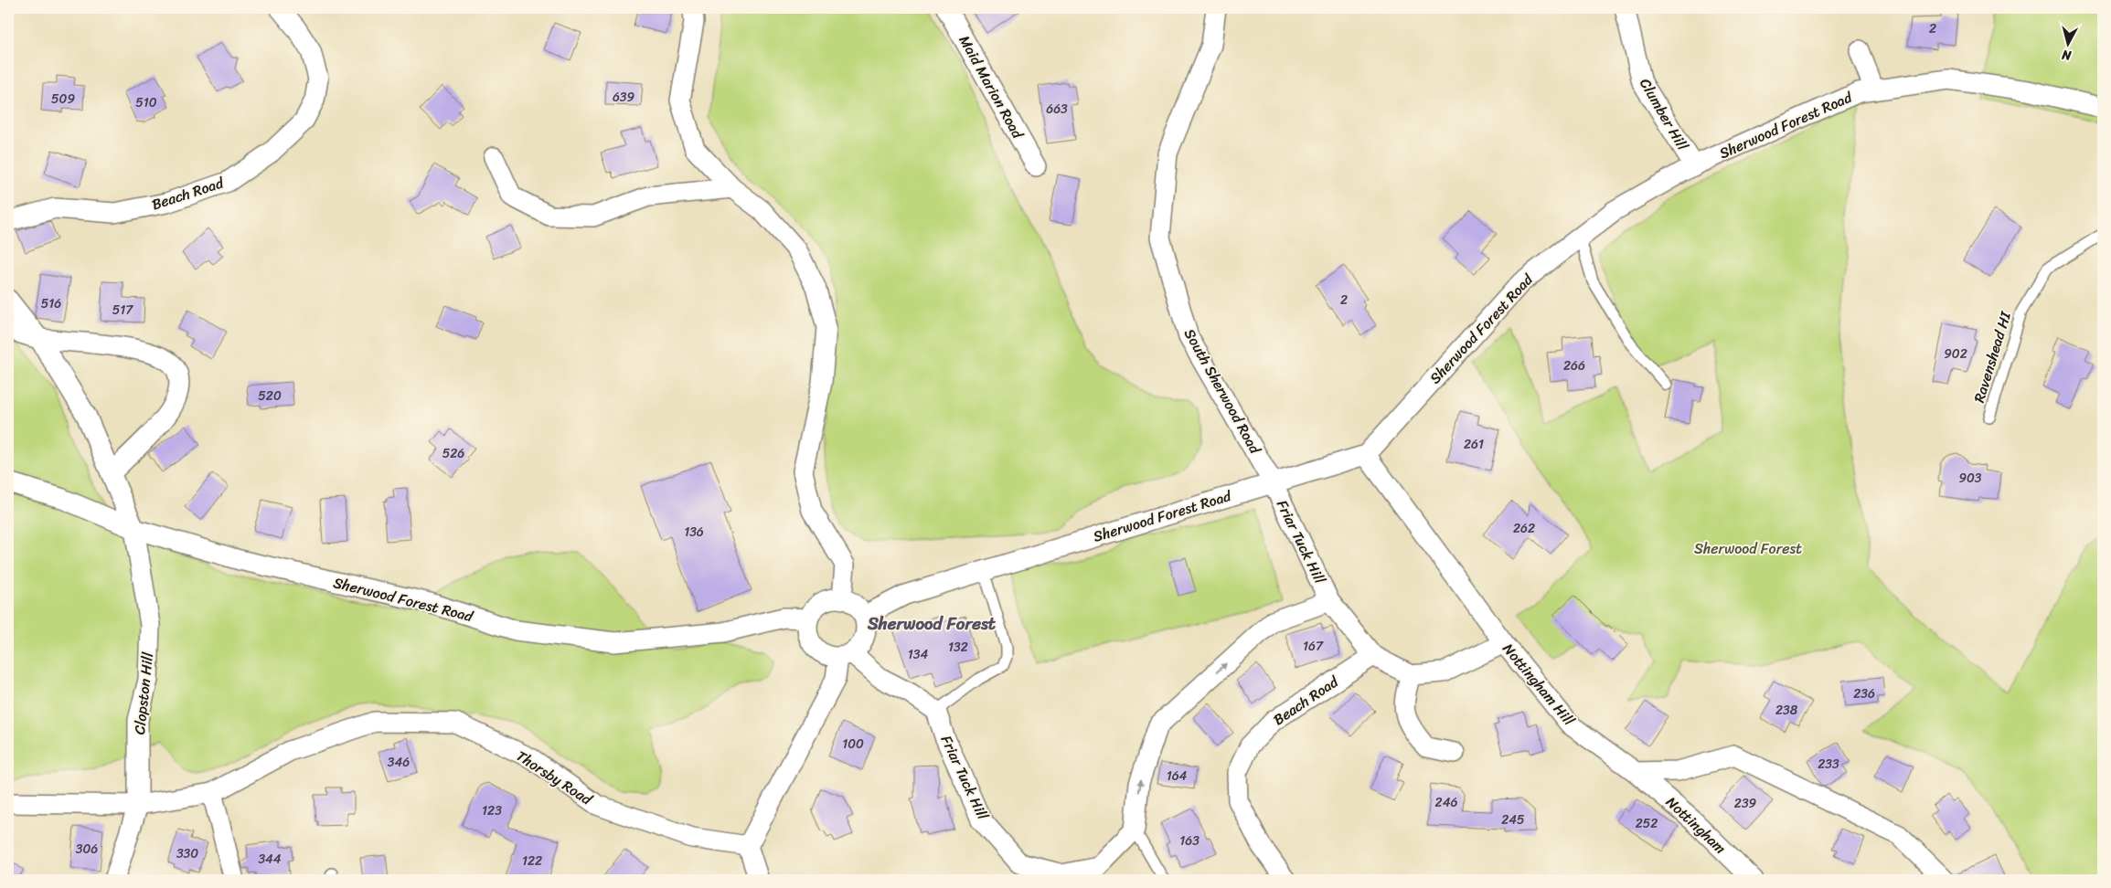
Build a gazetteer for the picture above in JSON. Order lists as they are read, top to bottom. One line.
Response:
{"streets":{"street":["Maid Marion Road","Clumber Hill","Sherwood Forest Road","Beach Road","South Sherwood Road","Friar Tuck Hill","Nottingham Hill","Clopston Hill","Thorsby Road","Nottingham"],"lane":["Ravenshead HI"]},"crossings":[["Clumber Hill","Sherwood Forest Road"],["Sherwood Forest Road","South Sherwood Road"],["Sherwood Forest Road","Friar Tuck Hill"],["Sherwood Forest Road","Nottingham Hill"],["Sherwood Forest Road","Clopston Hill"],["Beach Road","Friar Tuck Hill"],["South Sherwood Road","Friar Tuck Hill"],["Nottingham Hill","Nottingham"],["Clopston Hill","Thorsby Road"]],"one_way":["Friar Tuck Hill"],"districts":["Sherwood Forest"],"parks":["Sherwood Forest"],"house_numbers":["2","639","509","510","663","2","516","517","902","266","520","261","526","903","262","136","167","132","134","236","238","100","346","233","164","246","239","123","245","252","163","306","330","344","122"],"north":"bottom"}
